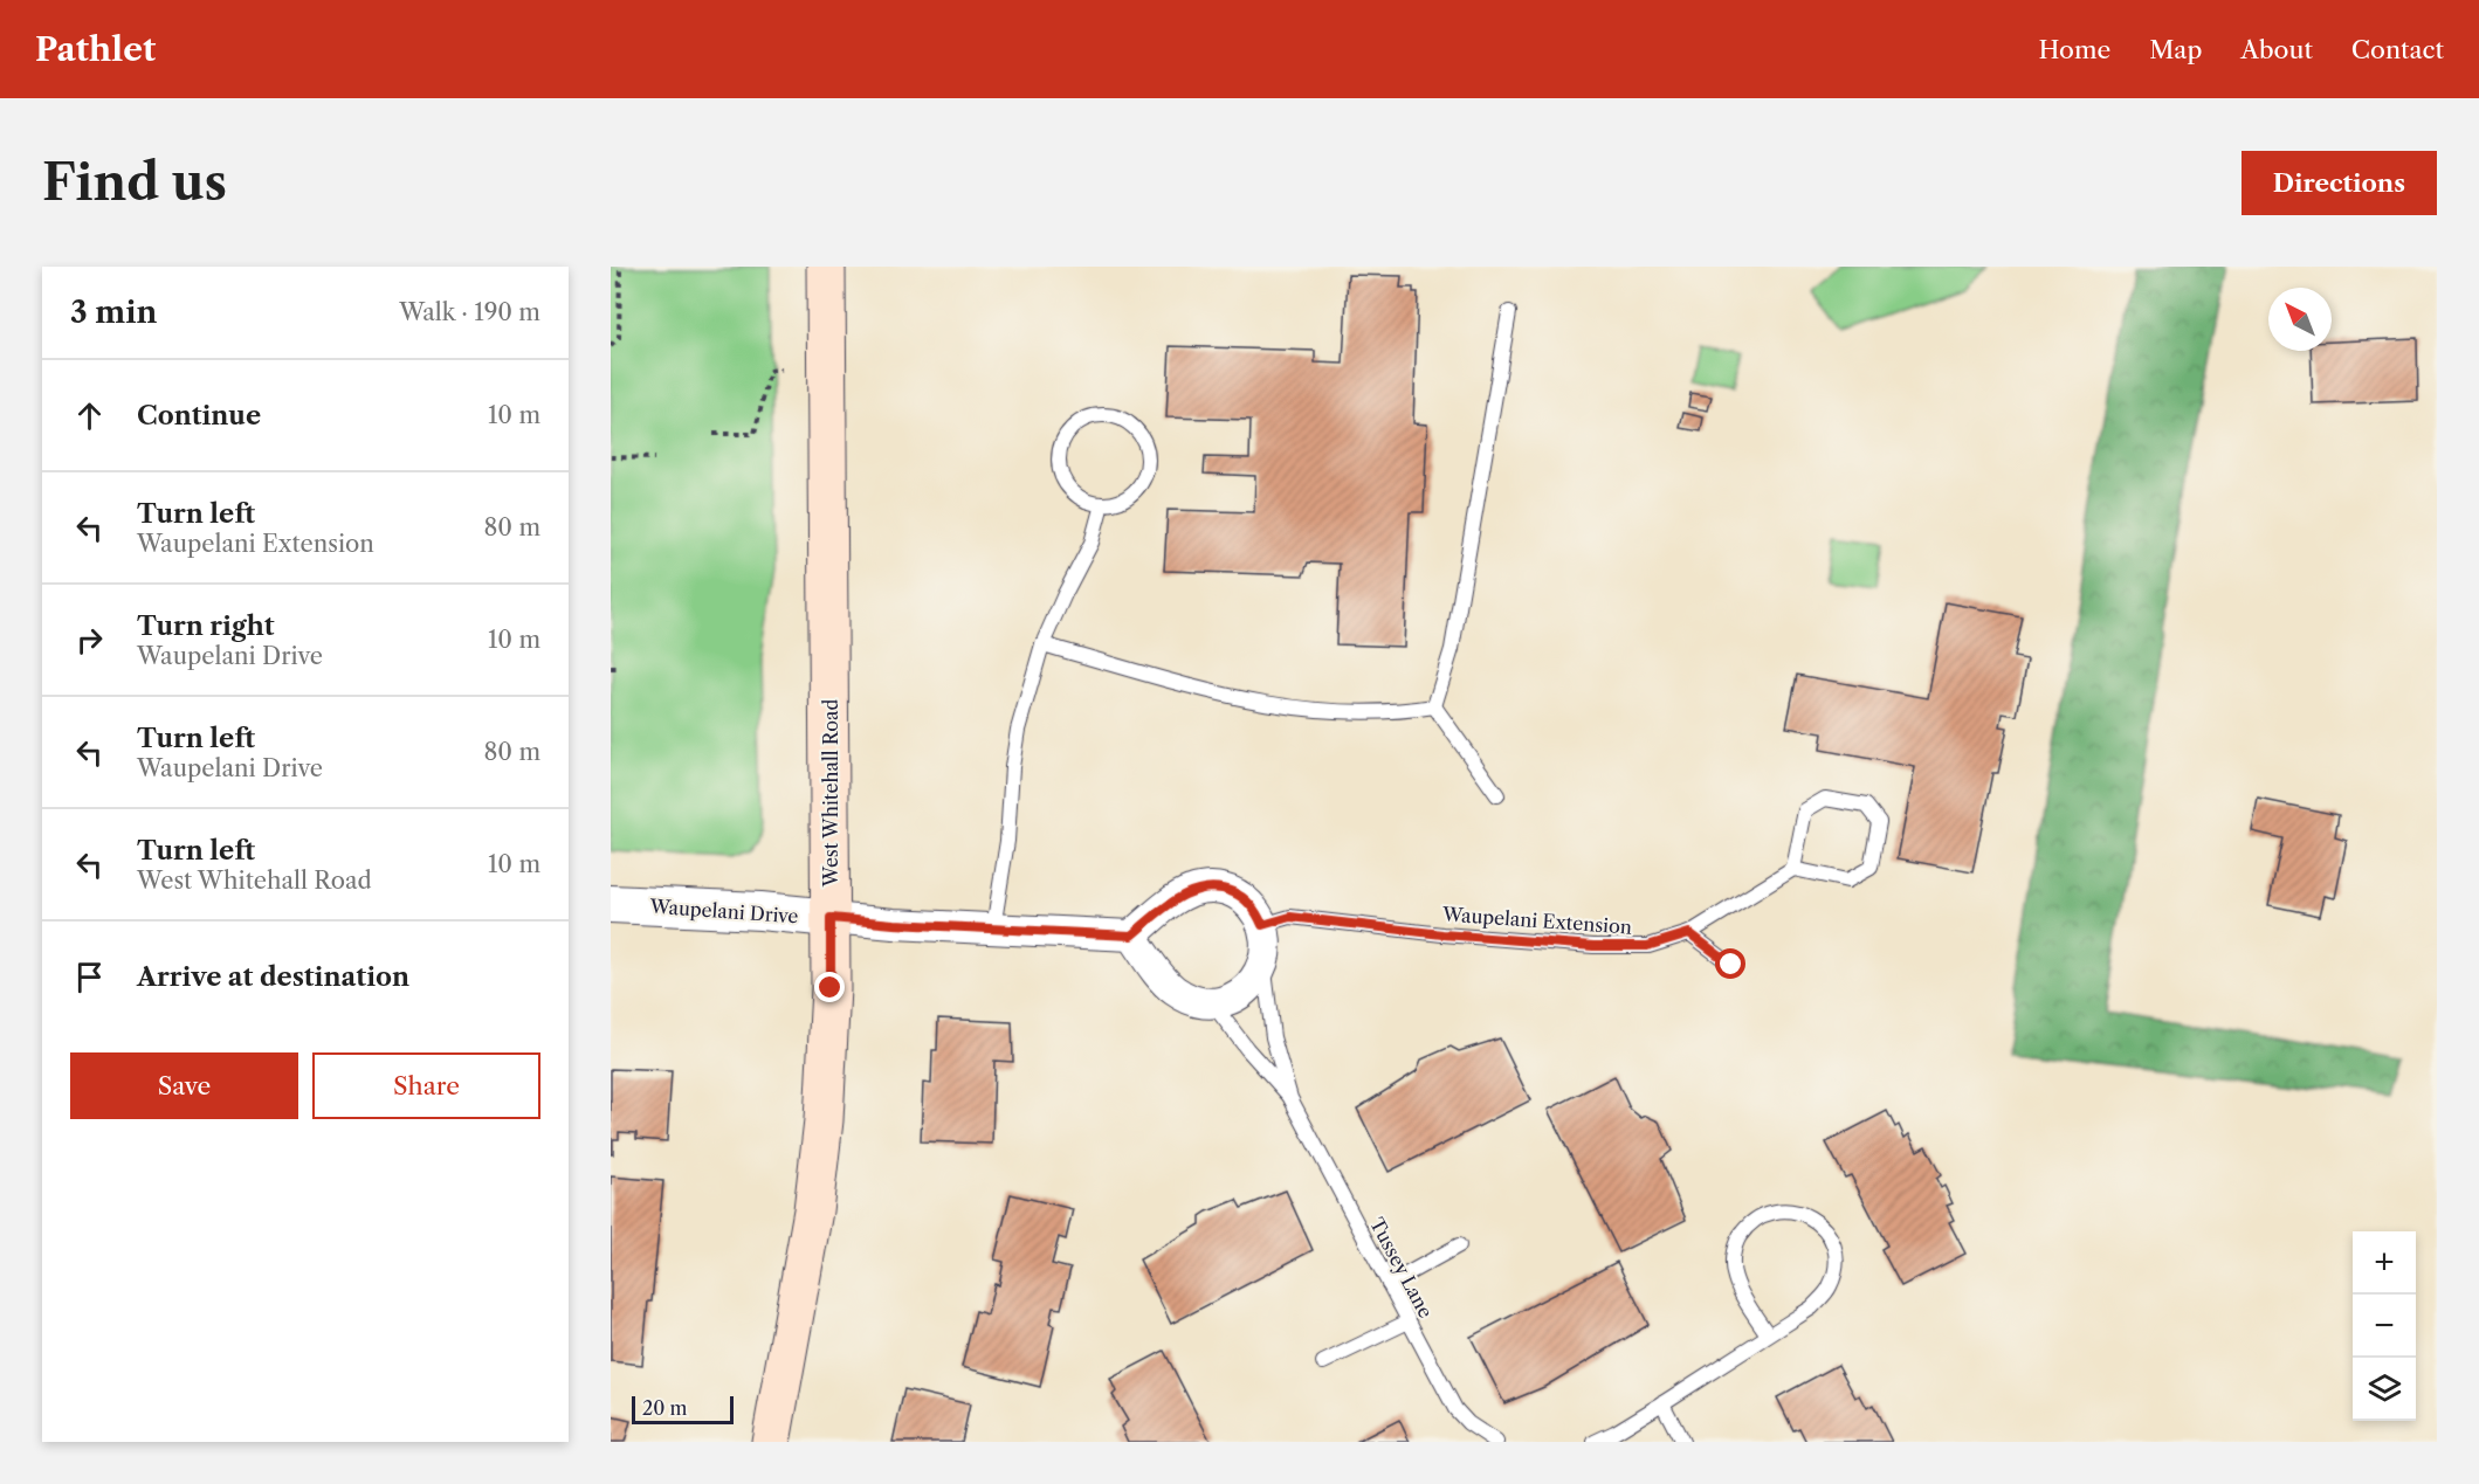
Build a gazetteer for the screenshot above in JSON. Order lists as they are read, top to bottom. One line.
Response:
{"streets":{"main road":["West Whitehall Road"],"street":["Waupelani Drive"],"lane":["Waupelani Extension","Tussey Lane"]},"crossings":[["West Whitehall Road","Waupelani Drive"],["Waupelani Drive","Waupelani Extension"],["Waupelani Drive","Tussey Lane"],["Waupelani Extension","Tussey Lane"]],"scale_bar":"20 m","north":"top left","page":{"header":"Pathlet","nav":["Home","Map","About","Contact"],"buttons":["Directions",["Save","Share"]],"title":"Find us","heading":["3 min","Walk · 190 m"],"list":[["Continue","10 m"],["Turn left","Waupelani Extension","80 m"],["Turn right","Waupelani Drive","10 m"],["Turn left","Waupelani Drive","80 m"],["Turn left","West Whitehall Road","10 m"],"Arrive at destination"],"map_buttons":["+","−"],"scale":"20 m"}}
